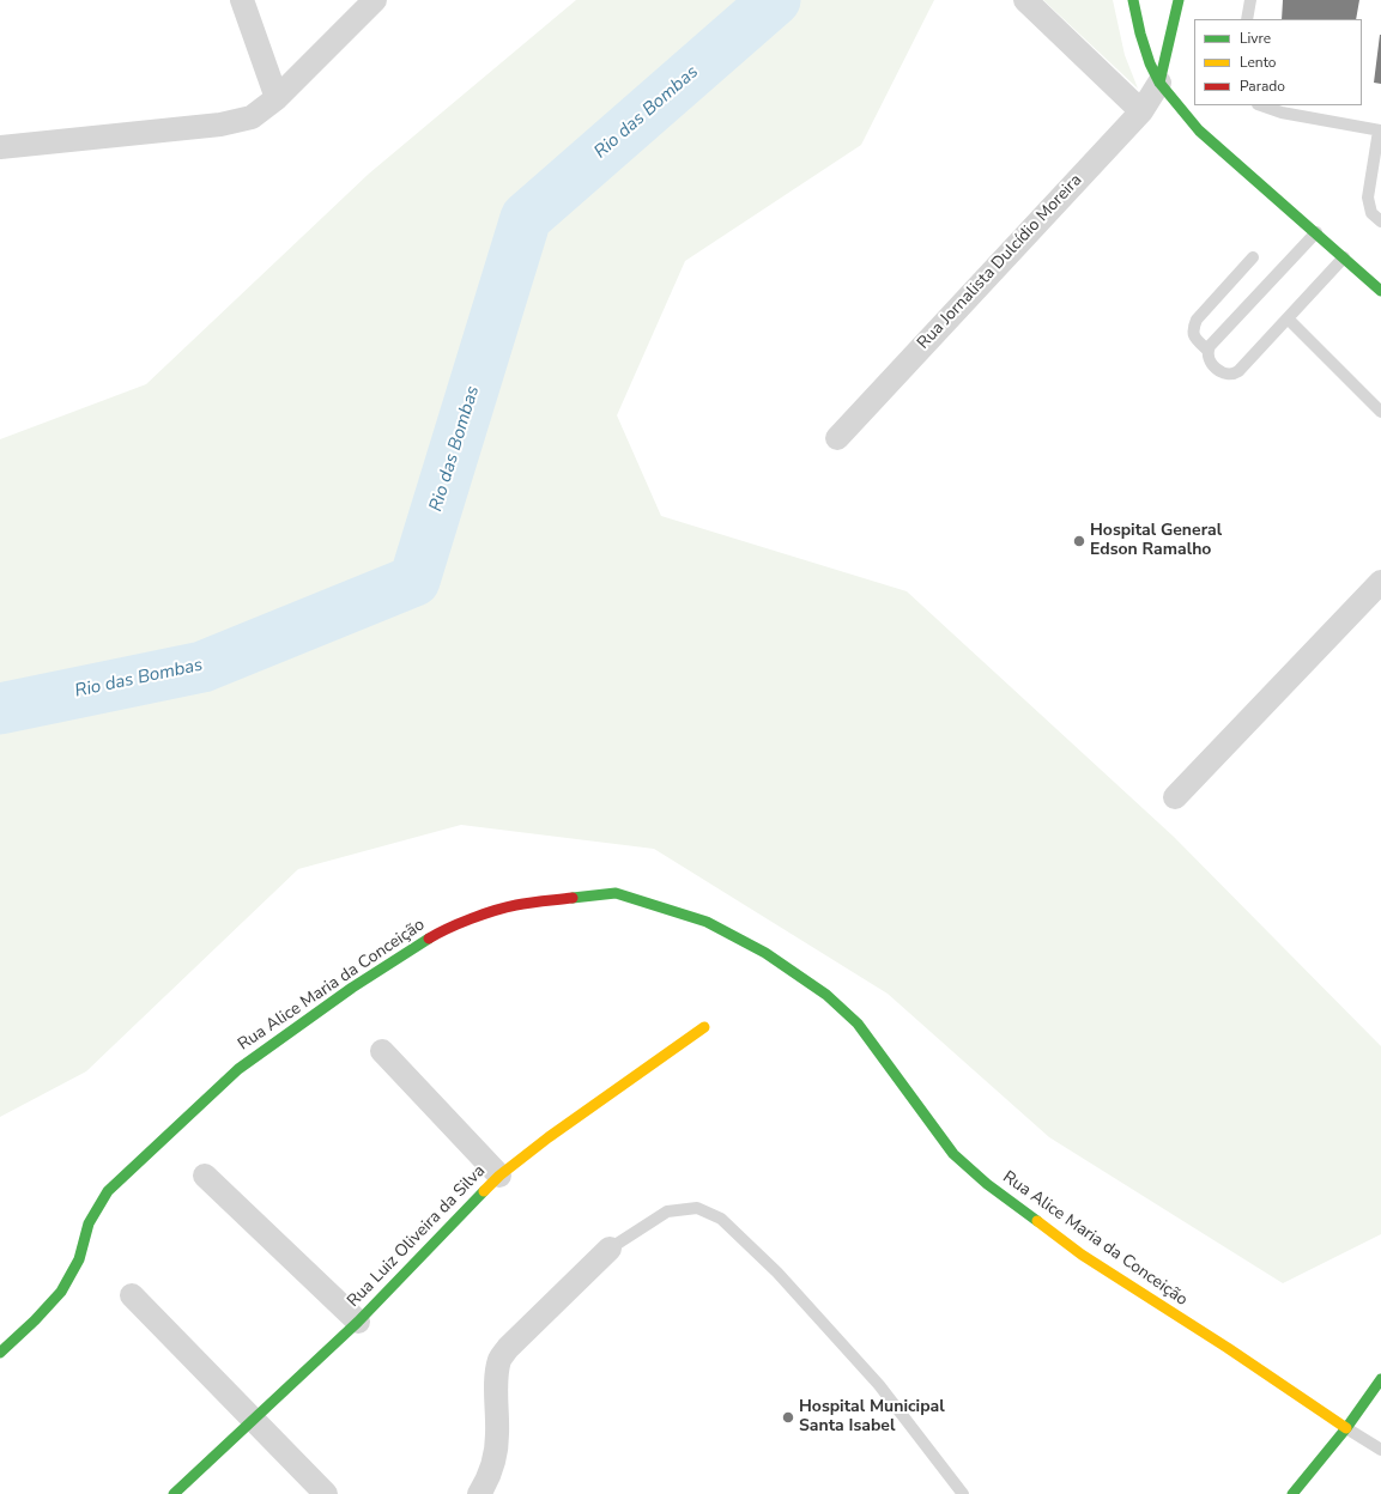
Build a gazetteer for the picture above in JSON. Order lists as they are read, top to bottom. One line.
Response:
{"streets":{"street":["Rua Jornalista Dulcídio Moreira","Rua Alice Maria da Conceição","Rua Luiz Oliveira da Silva"]},"water":["Rio das Bombas"],"places":["Hospital General Edson Ramalho","Hospital Municipal Santa Isabel"],"legend":["Livre","Lento","Parado"]}
